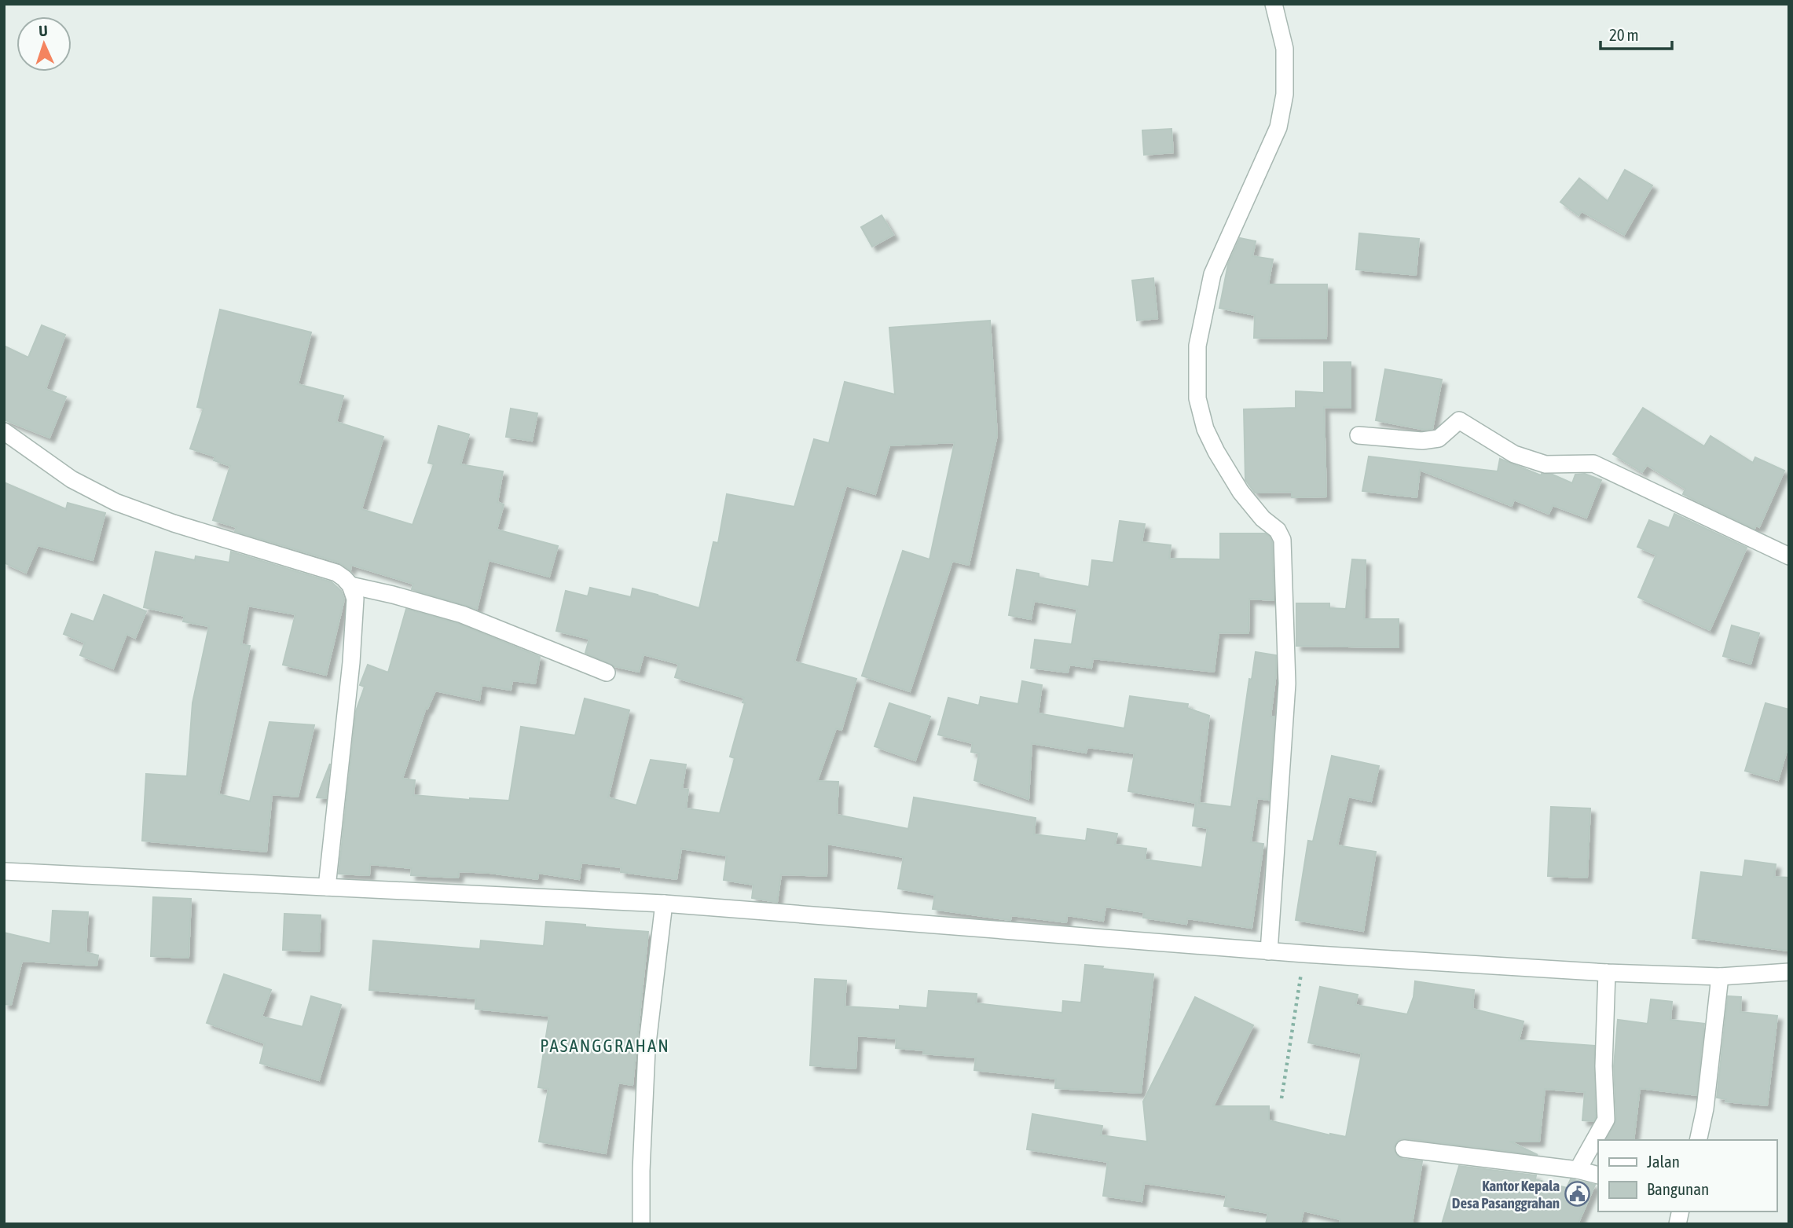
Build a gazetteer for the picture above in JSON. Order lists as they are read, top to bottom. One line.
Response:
{"districts":["PASANGGRAHAN"],"places":{"public building":["Kantor Kepala Desa Pasanggrahan"]},"legend":["Jalan","Bangunan"],"scale_bar":"20 m","north":"top"}
